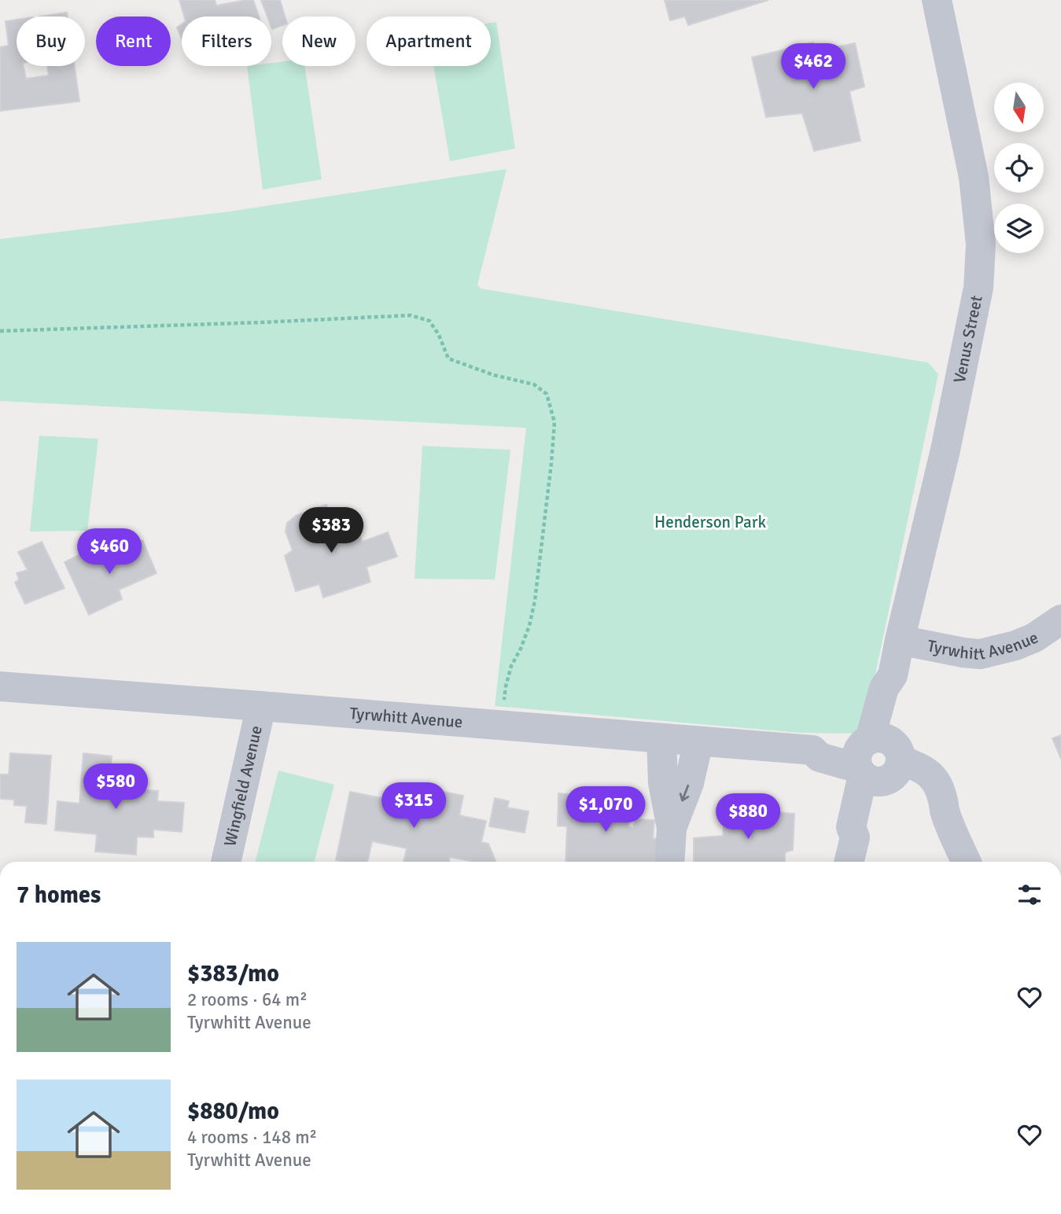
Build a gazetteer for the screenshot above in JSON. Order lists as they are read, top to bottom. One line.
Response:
{"streets":{"street":["Venus Street","Tyrwhitt Avenue","Wingfield Avenue"]},"crossings":[["Venus Street","Tyrwhitt Avenue"],["Tyrwhitt Avenue","Wingfield Avenue"]],"parks":["Henderson Park"],"north":"bottom","page":{"chip":["Buy","Rent","Filters","New","Apartment"],"price":["$462","$383","$460","$580","$315","$1,070","$880"],"heading":"7 homes","list":[{"name":"$383/mo","note":"2 rooms · 64 m² · Tyrwhitt Avenue"},{"name":"$880/mo","note":"4 rooms · 148 m² · Tyrwhitt Avenue"}]}}
